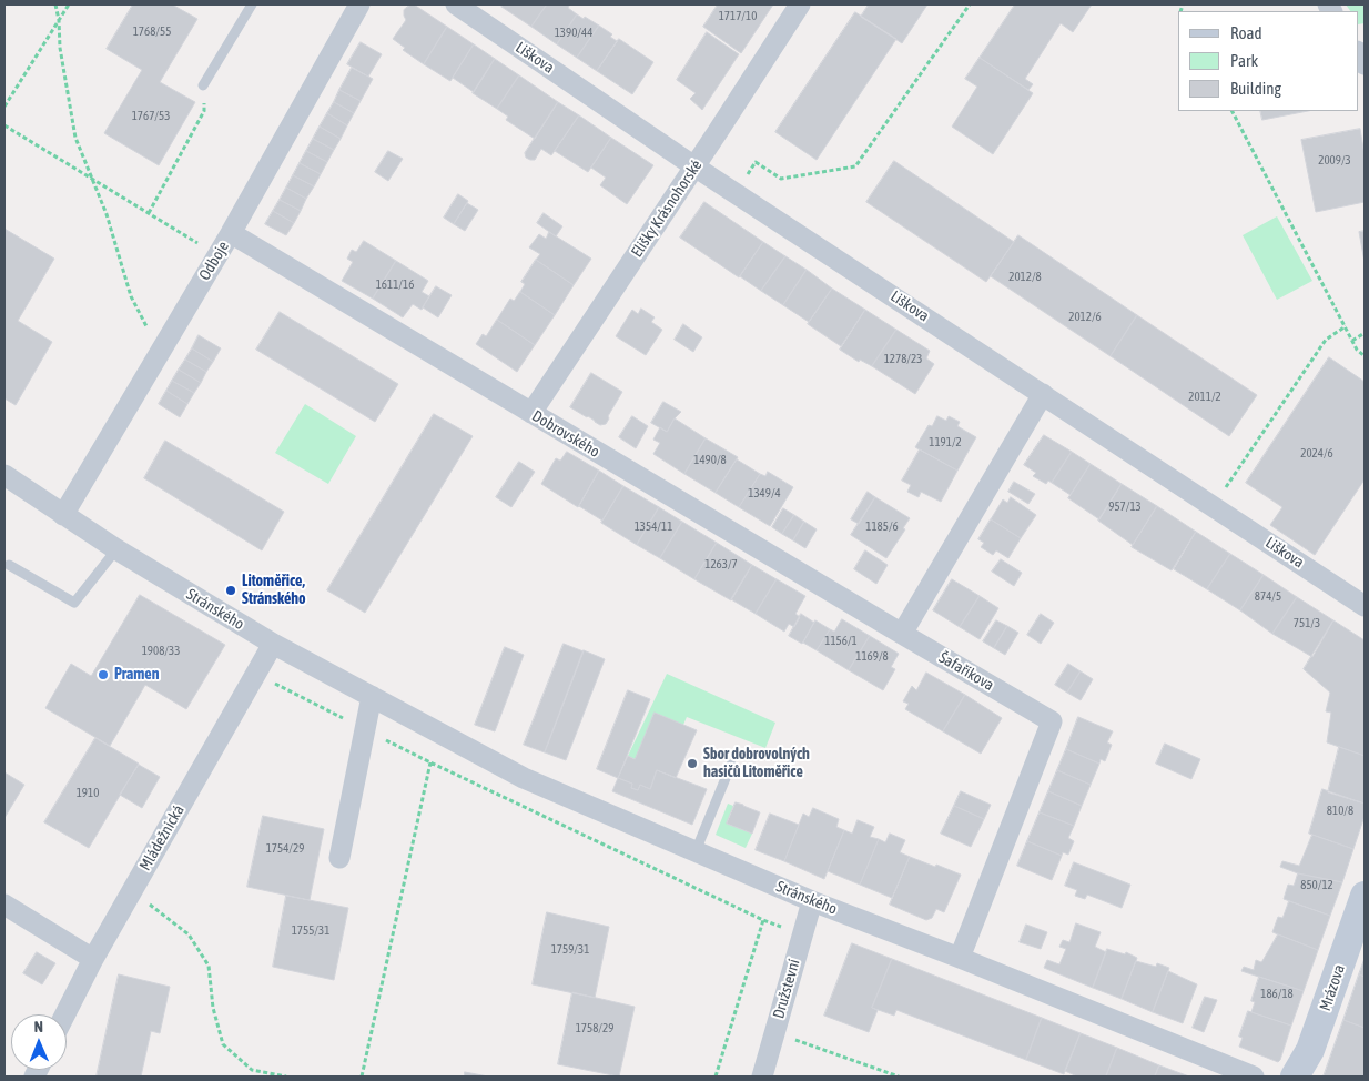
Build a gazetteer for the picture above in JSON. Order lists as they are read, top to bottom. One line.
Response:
{"streets":{"main road":["Mrázova"],"street":["Liškova","Elišky Krásnohorské","Odboje","Dobrovského","Stránského","Šafaříkova","Mládežnická","Družstevní"]},"crossings":[["Liškova","Elišky Krásnohorské"],["Elišky Krásnohorské","Dobrovského"],["Odboje","Dobrovského"],["Odboje","Stránského"],["Dobrovského","Šafaříkova"],["Stránského","Šafaříkova"],["Stránského","Mládežnická"],["Stránského","Družstevní"]],"places":["Litoměřice, Stránského","Pramen","Sbor dobrovolných hasičů Litoměřice"],"house_numbers":["1717/10","1768/55","1390/44","1767/53","2009/3","2012/8","1611/16","2012/6","1278/23","2011/2","1191/2","2024/6","1490/8","1349/4","957/13","1354/11","1185/6","1263/7","874/5","751/3","1156/1","1908/33","1169/8","1910","810/8","1754/29","850/12","1755/31","1759/31","186/18","1758/29"],"legend":["Road","Park","Building"],"north":"top"}
